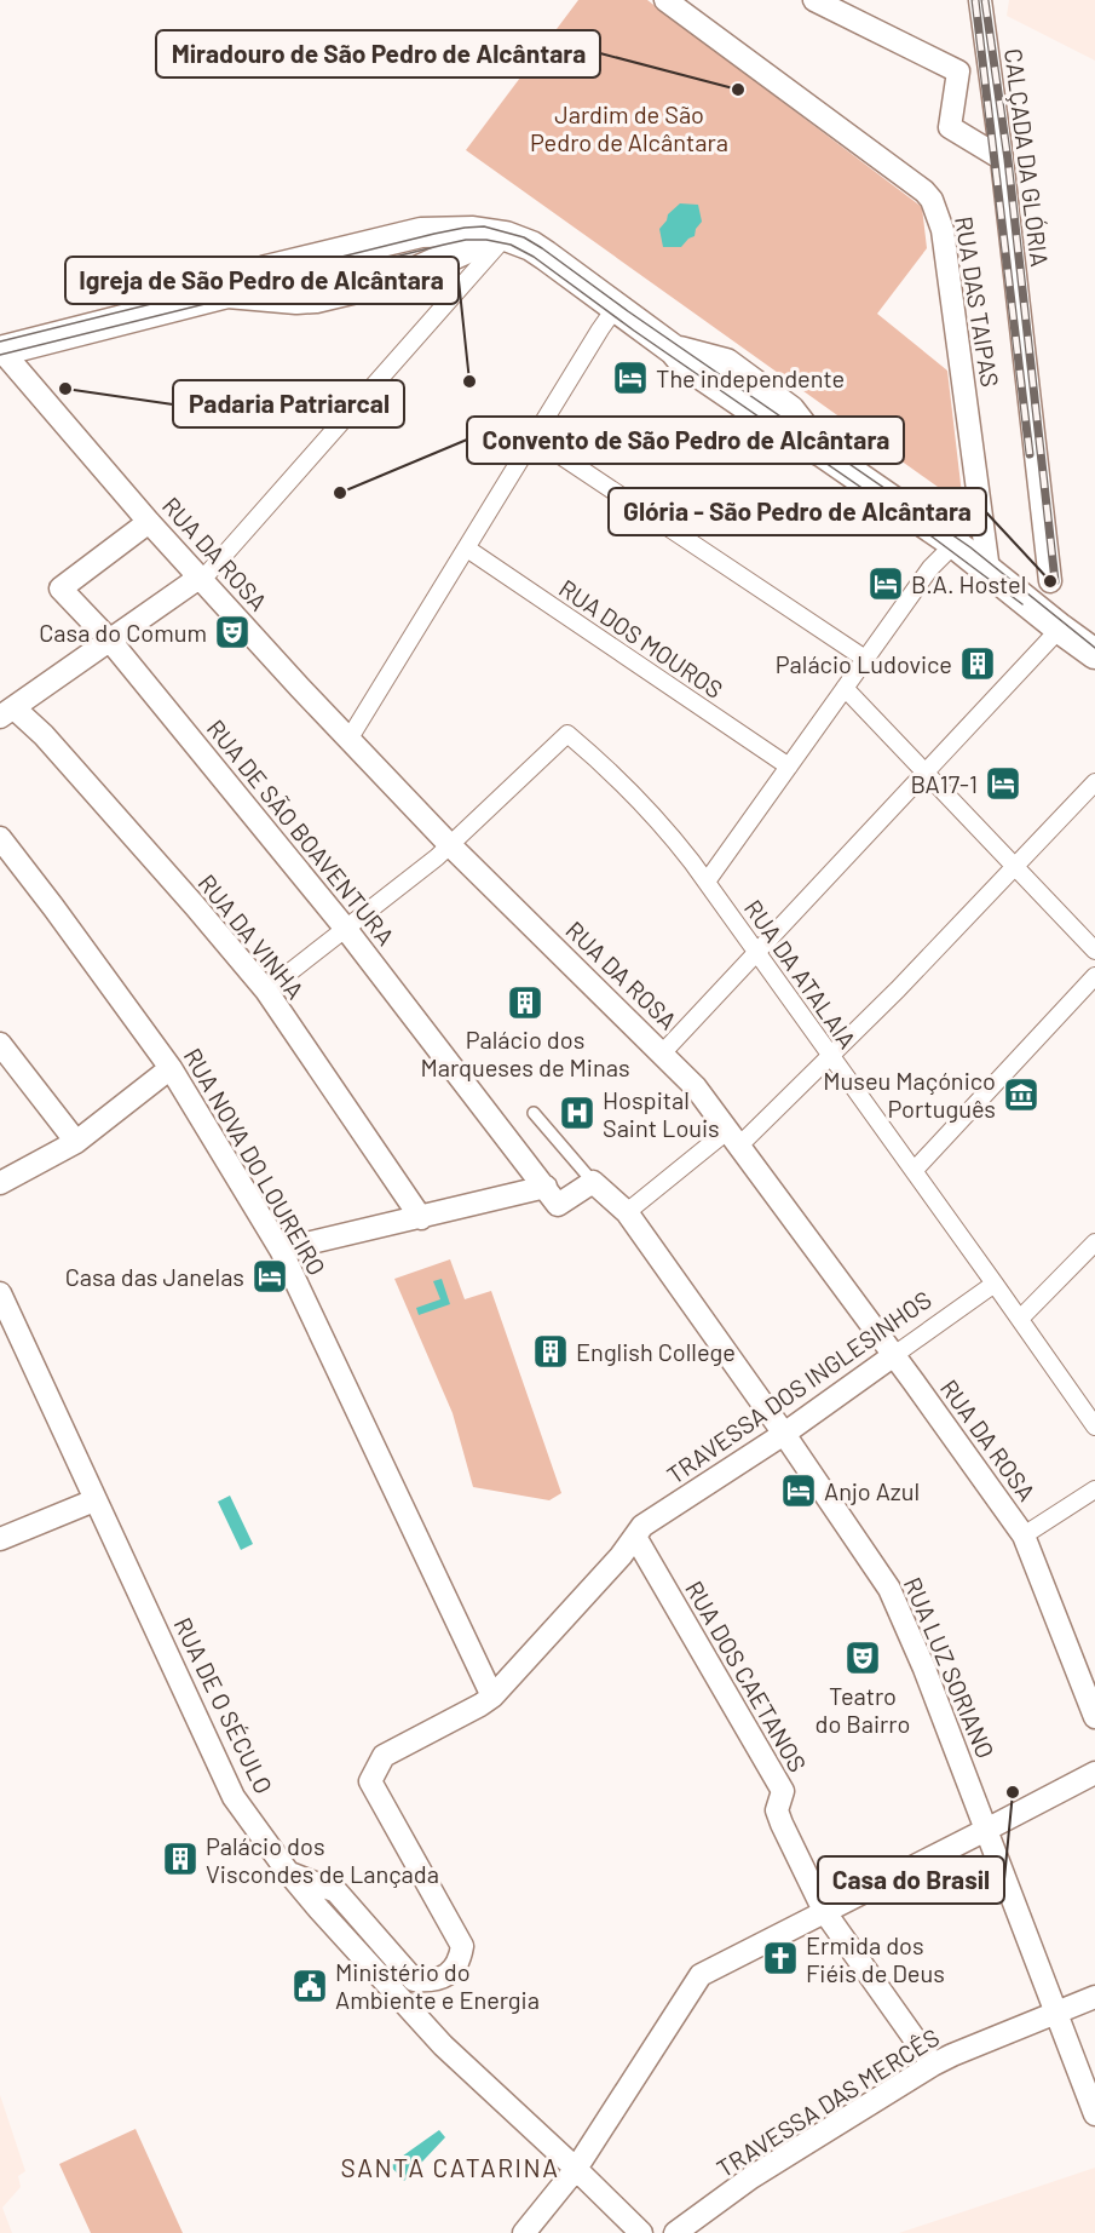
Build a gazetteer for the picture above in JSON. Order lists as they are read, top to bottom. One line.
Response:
{"streets":{"street":["CALÇADA DA GLÓRIA","RUA DAS TAIPAS","RUA DA ROSA","RUA DOS MOUROS","RUA DE SÃO BOAVENTURA","RUA DA VINHA","RUA DA ATALAIA","RUA NOVA DO LOUREIRO","TRAVESSA DOS INGLESINHOS","RUA LUZ SORIANO","RUA DOS CAETANOS","RUA DE O SÉCULO","TRAVESSA DAS MERCÊS"]},"crossings":[["RUA DA ROSA","RUA DE SÃO BOAVENTURA"],["RUA DA ROSA","RUA DA ATALAIA"],["RUA DA ROSA","TRAVESSA DOS INGLESINHOS"],["RUA DA ATALAIA","TRAVESSA DOS INGLESINHOS"],["RUA NOVA DO LOUREIRO","TRAVESSA DOS INGLESINHOS"],["TRAVESSA DOS INGLESINHOS","RUA LUZ SORIANO"],["TRAVESSA DOS INGLESINHOS","RUA DOS CAETANOS"],["TRAVESSA DOS INGLESINHOS","RUA DE O SÉCULO"],["RUA LUZ SORIANO","TRAVESSA DAS MERCÊS"],["RUA DOS CAETANOS","TRAVESSA DAS MERCÊS"]],"districts":["SANTA CATARINA"],"parks":["Jardim de São Pedro de Alcântara"],"places":{"other":["Miradouro de São Pedro de Alcântara","Igreja de São Pedro de Alcântara","Padaria Patriarcal","Convento de São Pedro de Alcântara","Glória - São Pedro de Alcântara","Casa do Brasil"],"hotel":["The independente","B.A. Hostel","BA17-1","Casa das Janelas","Anjo Azul"],"theatre":["Casa do Comum","Teatro do Bairro"],"building":["Palácio Ludovice","Palácio dos Marqueses de Minas","English College","Palácio dos Viscondes de Lançada"],"museum":["Museu Maçónico Português"],"hospital":["Hospital Saint Louis"],"church":["Ermida dos Fiéis de Deus"],"public building":["Ministério do Ambiente e Energia"]}}
